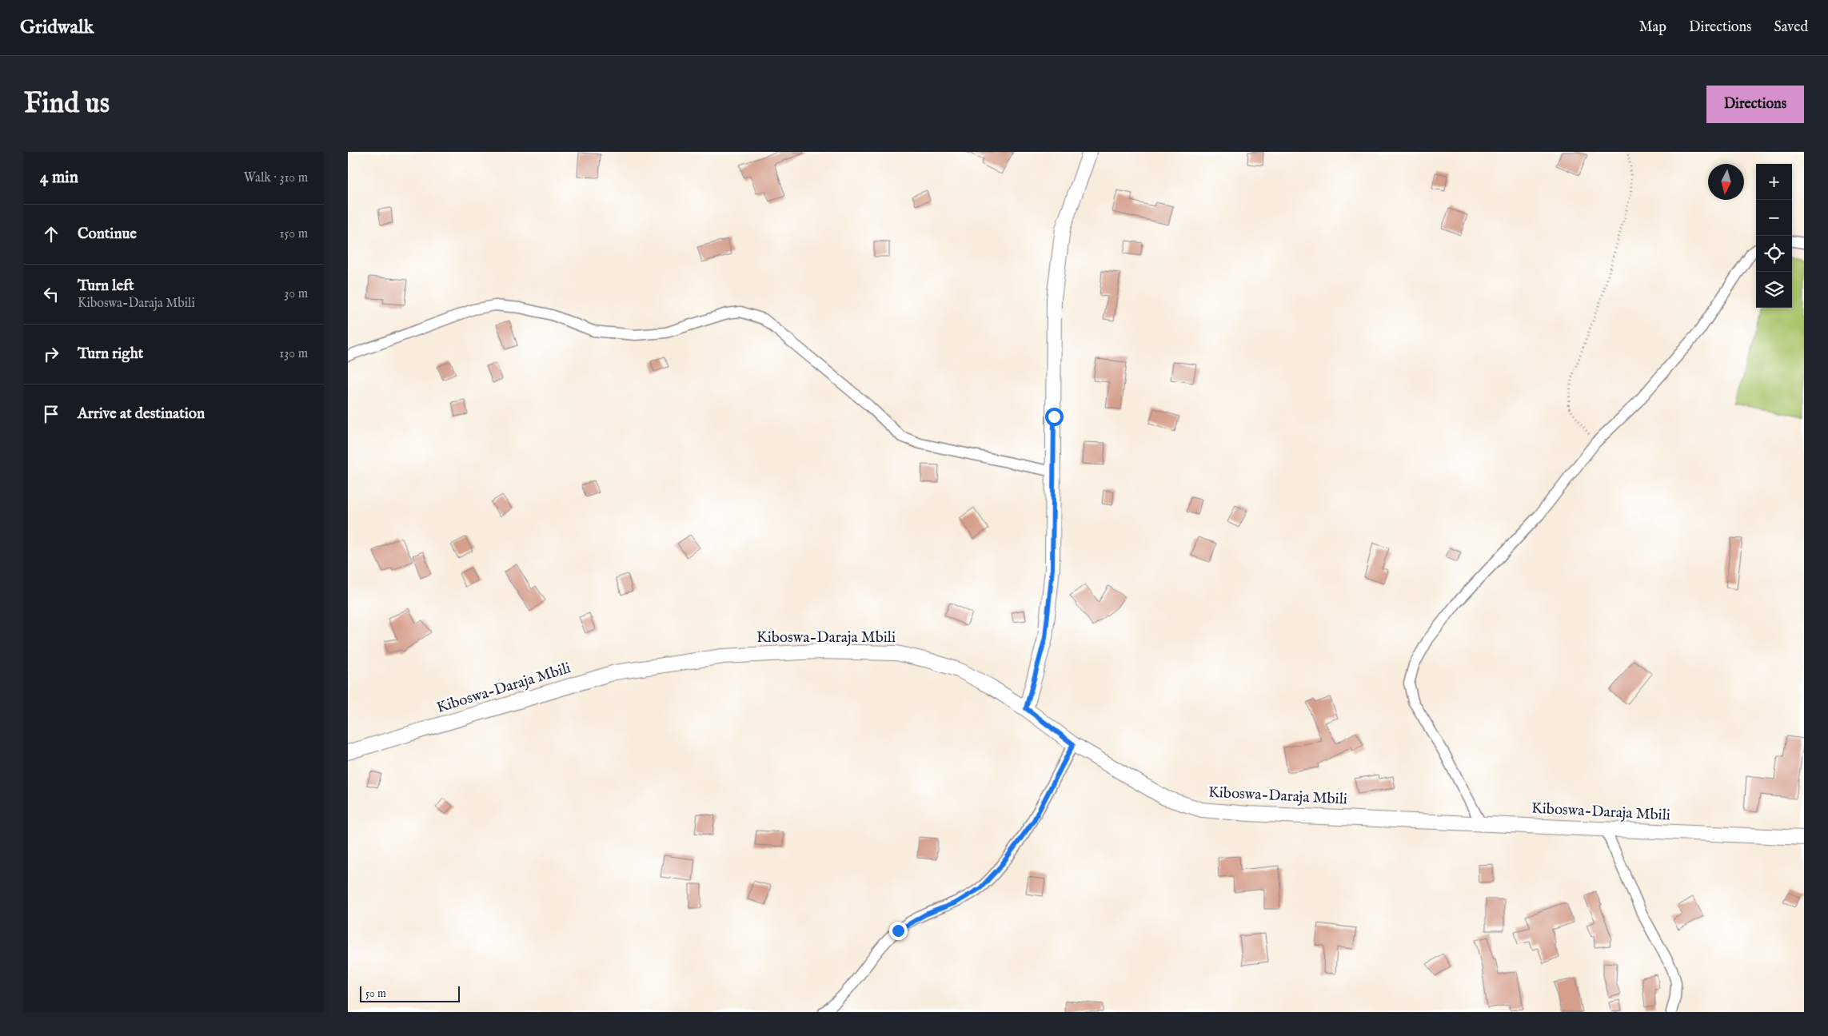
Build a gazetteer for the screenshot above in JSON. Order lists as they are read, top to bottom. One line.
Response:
{"streets":{"main road":["Kiboswa-Daraja Mbili"]},"scale_bar":"50 m","north":"bottom","page":{"header":"Gridwalk","nav":["Map","Directions","Saved"],"buttons":"Directions","title":"Find us","heading":["4 min","Walk · 310 m"],"map_buttons":["+","−"],"list":[["Continue","150 m"],["Turn left","Kiboswa-Daraja Mbili","30 m"],["Turn right","130 m"],"Arrive at destination"],"scale":"50 m"}}
